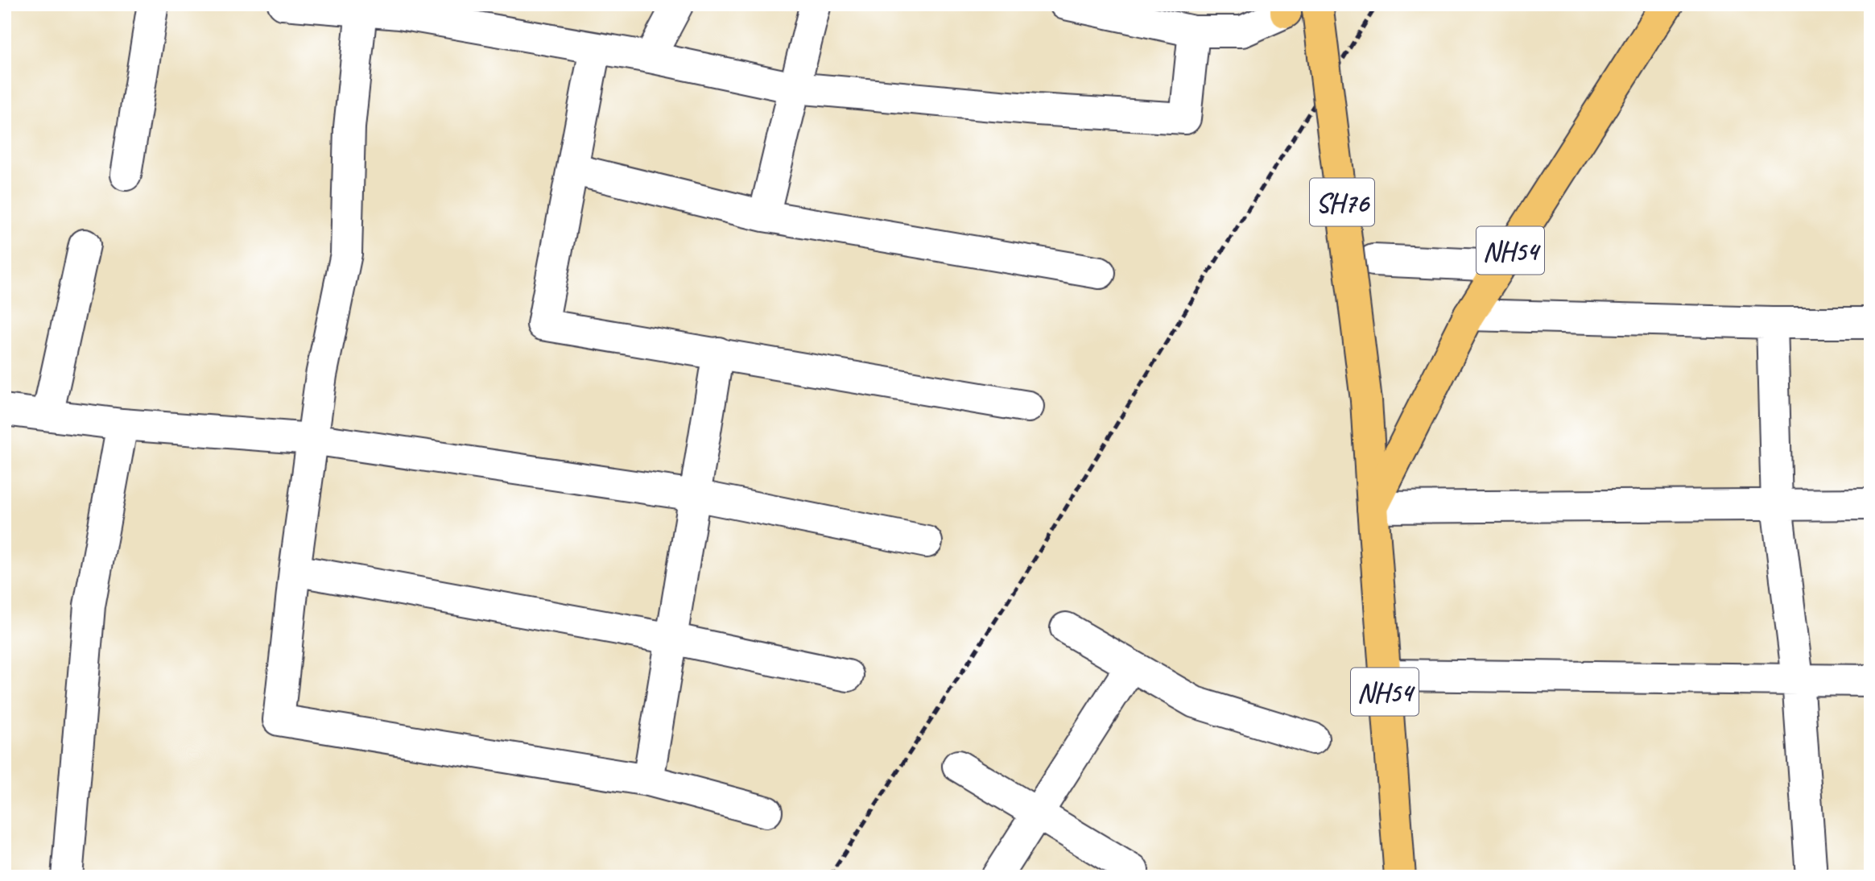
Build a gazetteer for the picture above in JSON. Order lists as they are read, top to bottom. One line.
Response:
{"streets":{"main road":["SH76","NH54"]},"crossings":[["SH76","NH54"]]}
